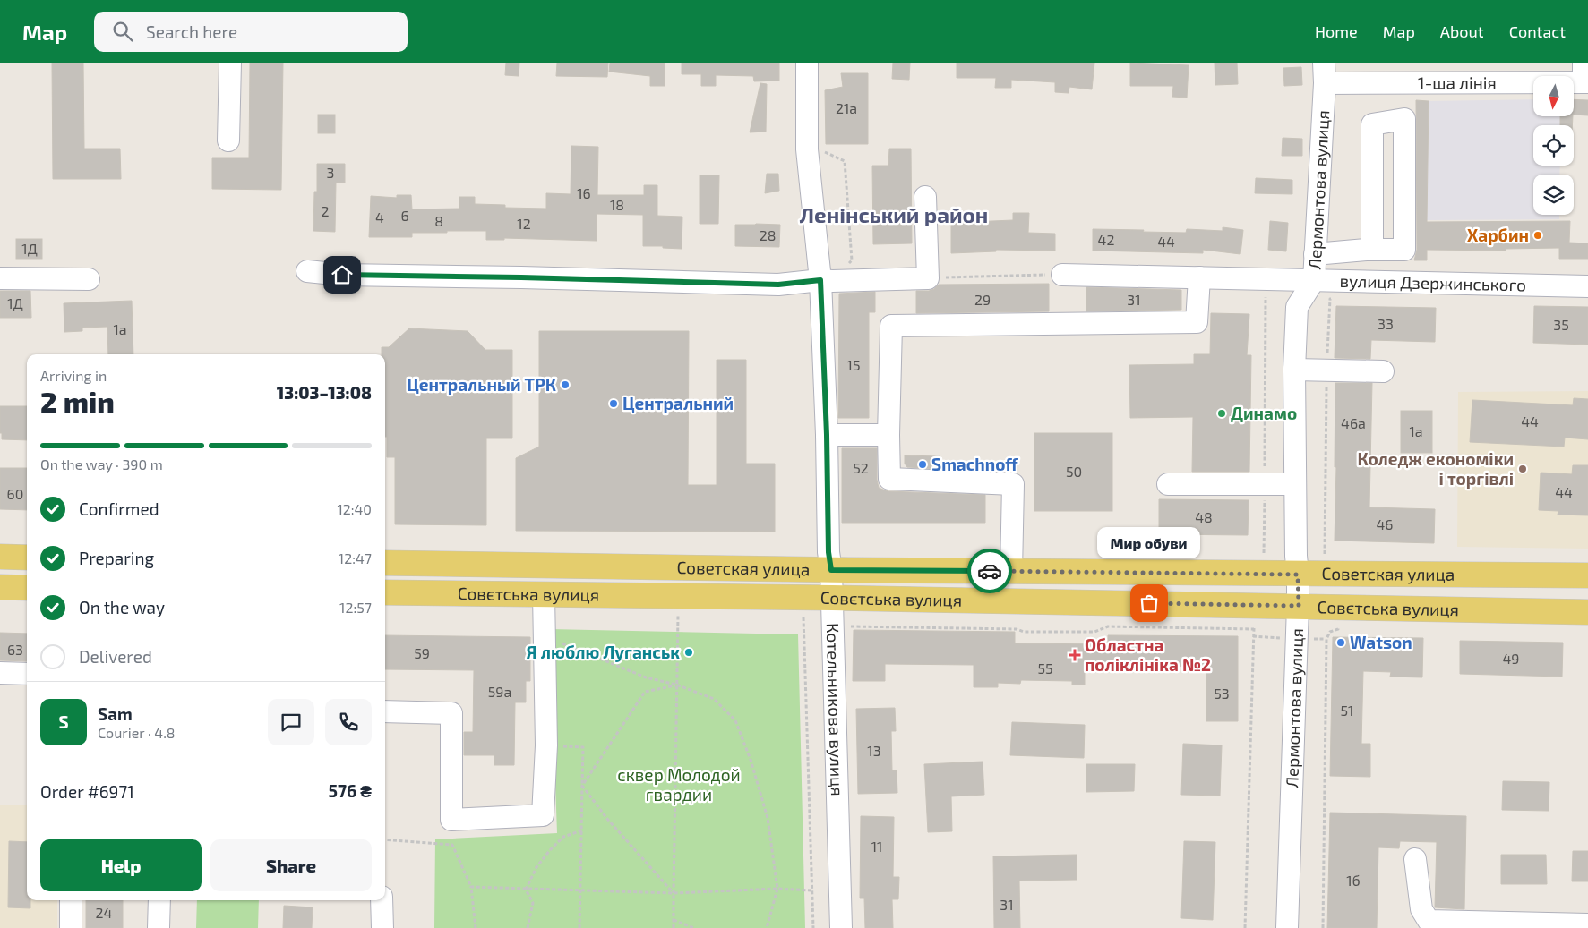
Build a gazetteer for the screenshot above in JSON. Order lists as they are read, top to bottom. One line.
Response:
{"streets":{"main road":["Советская улица","Совєтська вулиця"],"street":["1-ша лінія","Лермонтова вулиця","вулиця Дзержинського","Котельникова вулиця"]},"crossings":[["1-ша лінія","Лермонтова вулиця"],["Лермонтова вулиця","вулиця Дзержинського"],["Лермонтова вулиця","Советская улица"],["Лермонтова вулиця","Совєтська вулиця"],["Советская улица","Котельникова вулиця"],["Совєтська вулиця","Котельникова вулиця"]],"districts":["Ленінський район"],"parks":["сквер Молодой гвардии"],"places":{"other":["Харбин","Центральный ТРК","Центральний","Динамо","Smachnoff","Коледж економіки і торгівлі","Мир обуви","Watson","Я люблю Луганськ"],"health":["Областна поліклініка №2"]},"house_numbers":["21а","3","16","18","2","6","4","8","12","28","42","44","1Д","29","31","1Д","33","35","1а","15","44","46а","1а","52","50","44","60","48","46","63","59","49","55","59а","53","51","13","11","1б","31","24"],"north":"bottom","page":{"header":"Map","search":"Search here","nav":["Home","Map","About","Contact"],"heading":["2 min","Arriving in","13:03–13:08"],"panel":["Sam","Courier · 4.8","Order #6971","576 ₴"],"bar":"On the way · 390 m","list":[["Confirmed","12:40"],["Preparing","12:47"],["On the way","12:57"],"Delivered"],"bubble":"Мир обуви","round":"S","buttons":["Help","Share"]}}
